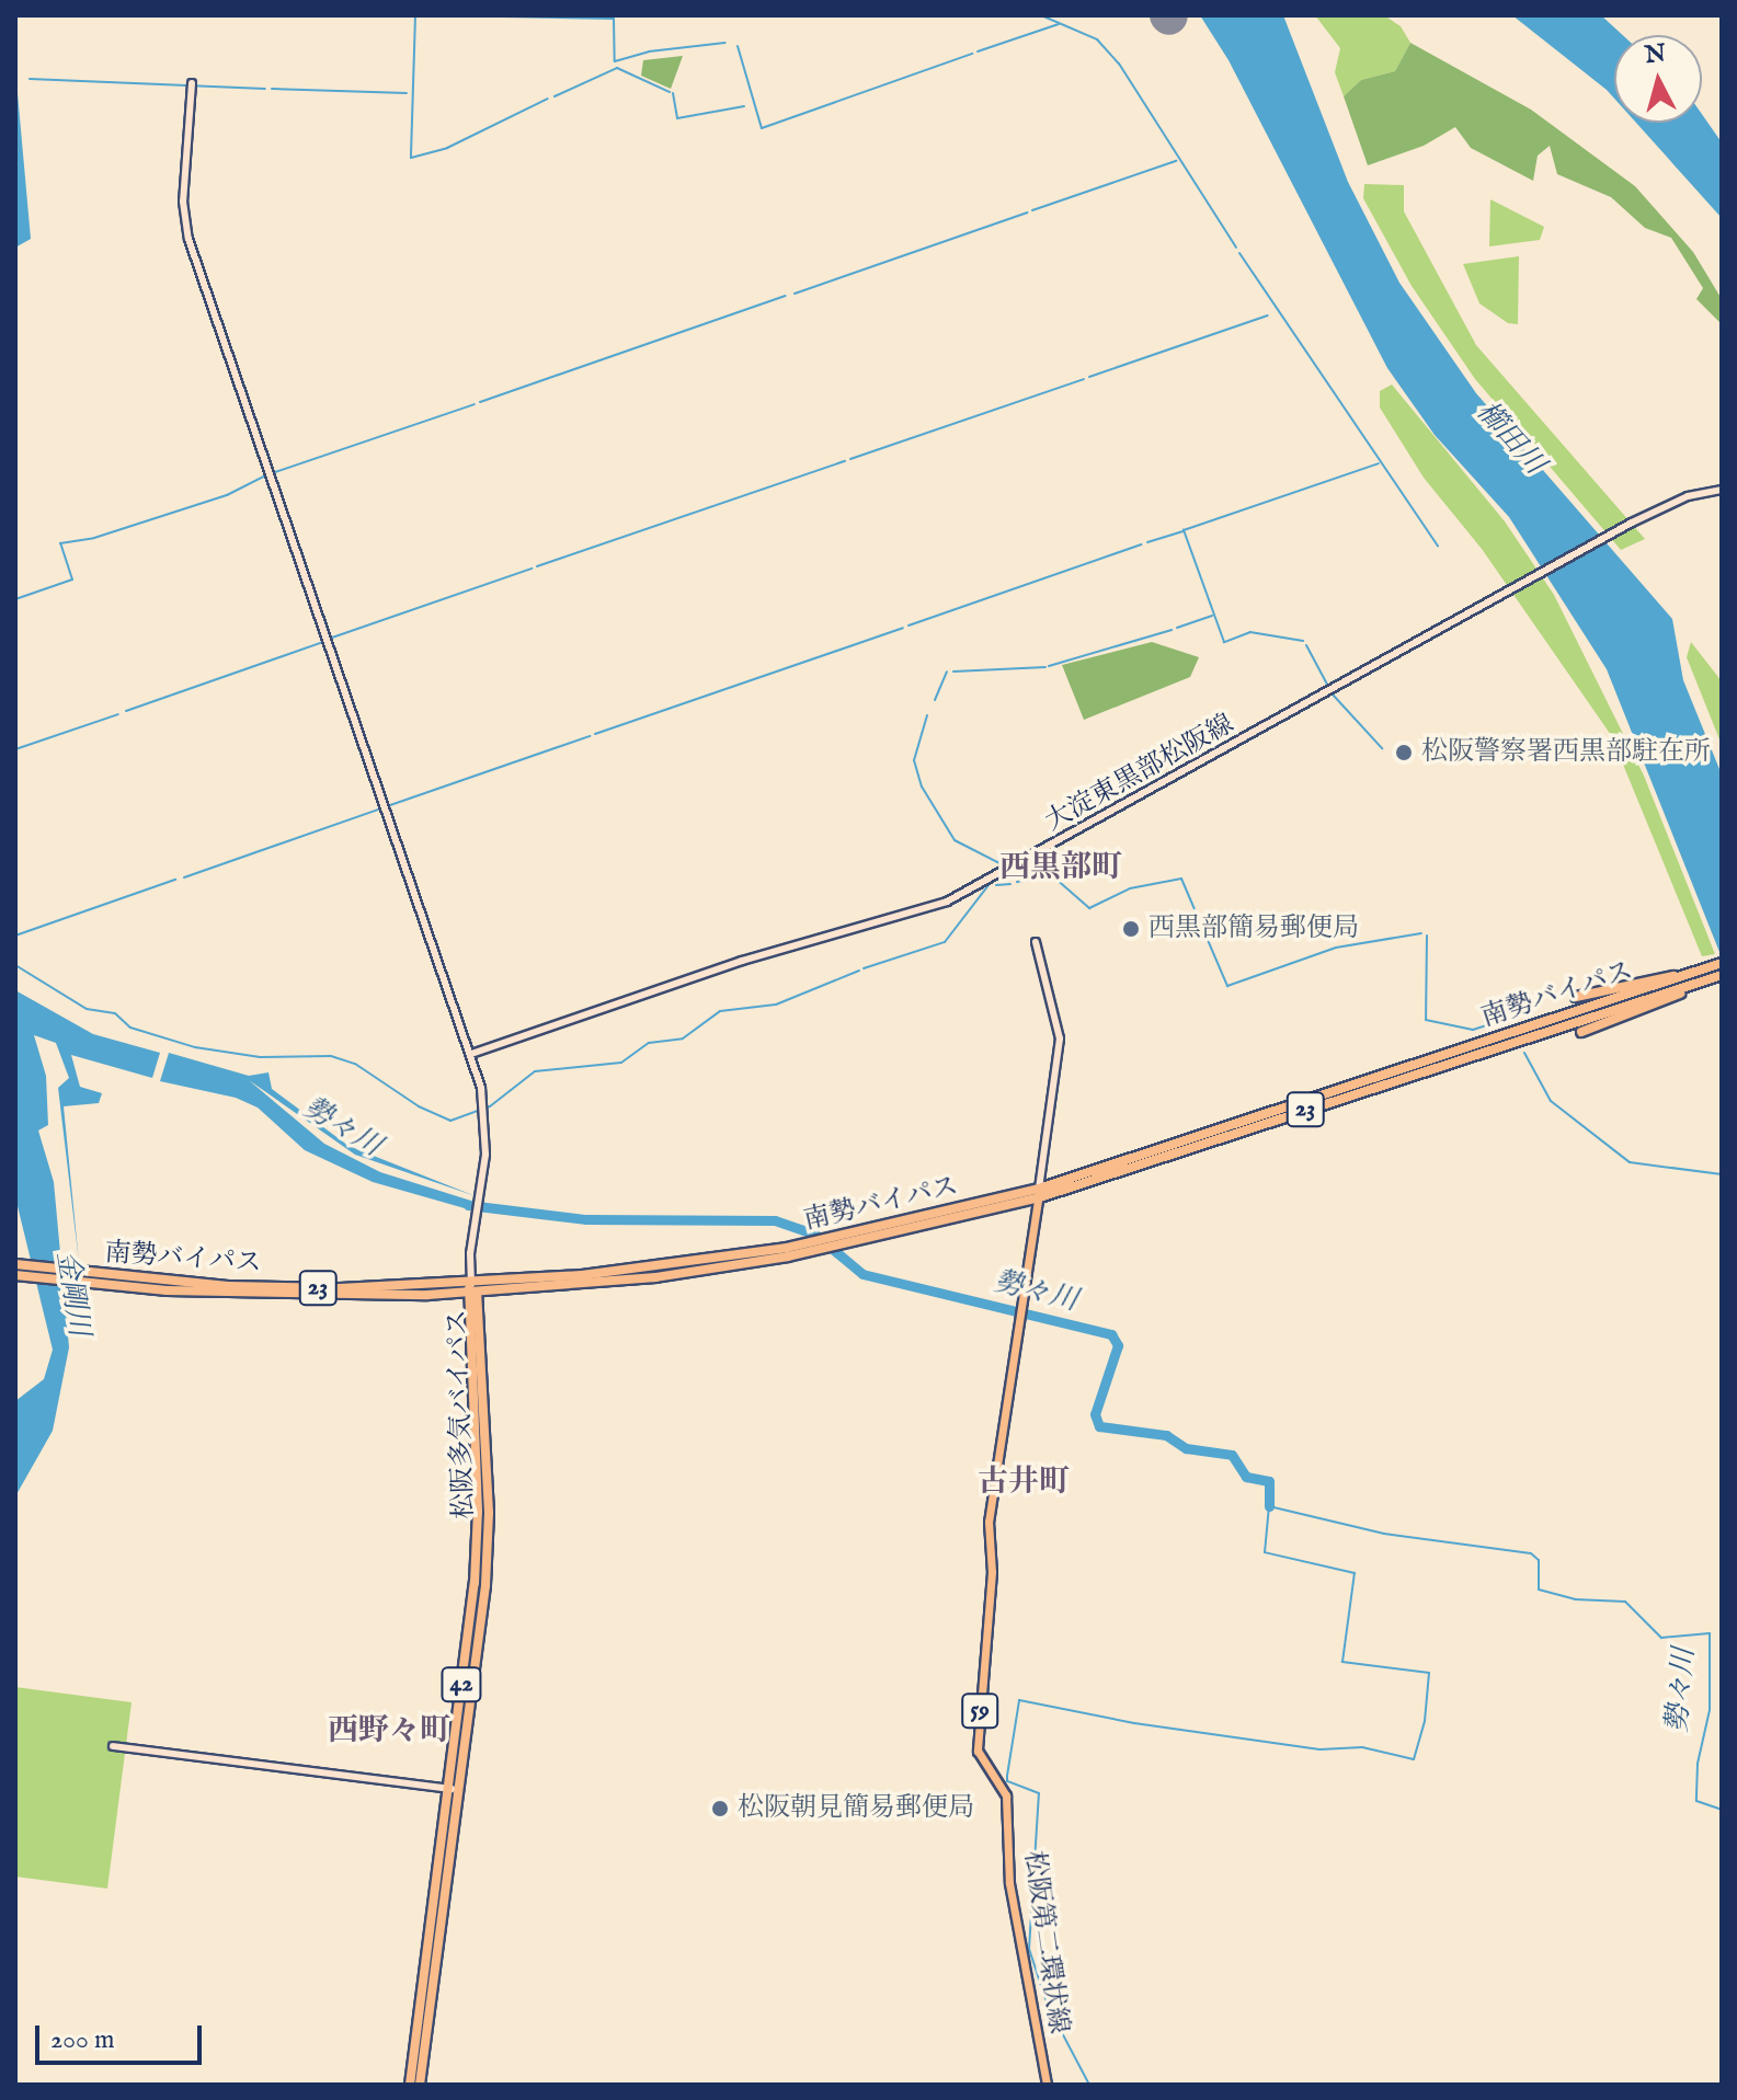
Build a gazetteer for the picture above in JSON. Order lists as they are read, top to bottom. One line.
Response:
{"streets":{"highway":["南勢バイパス","23","松阪多気バイパス","42"],"main road":["大淀東黒部松阪線","59","松阪第二環状線"]},"crossings":[["南勢バイパス","松阪多気バイパス"],["南勢バイパス","松阪第二環状線"]],"districts":["西黒部町","古井町","西野々町"],"water":["櫛田川","勢々川","金剛川"],"places":["松阪警察署西黒部駐在所","西黒部簡易郵便局","松阪朝見簡易郵便局"],"scale_bar":"200 m","north":"top"}
